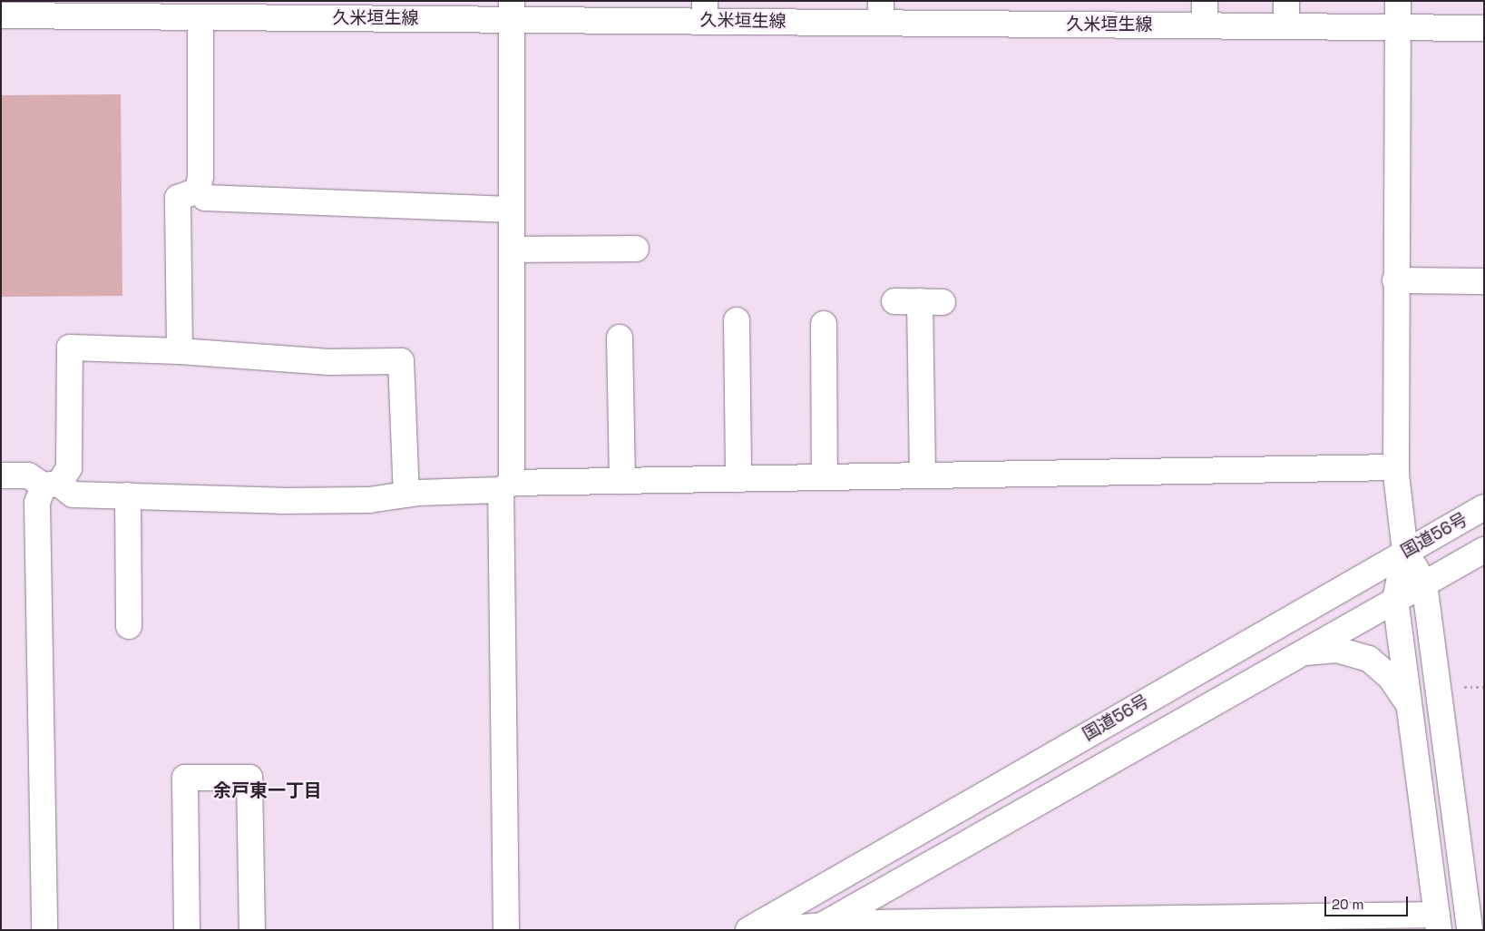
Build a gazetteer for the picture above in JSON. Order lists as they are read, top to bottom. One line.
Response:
{"streets":{"main road":["久米垣生線","国道56号"]},"districts":["余戸東一丁目"],"scale_bar":"20 m"}
